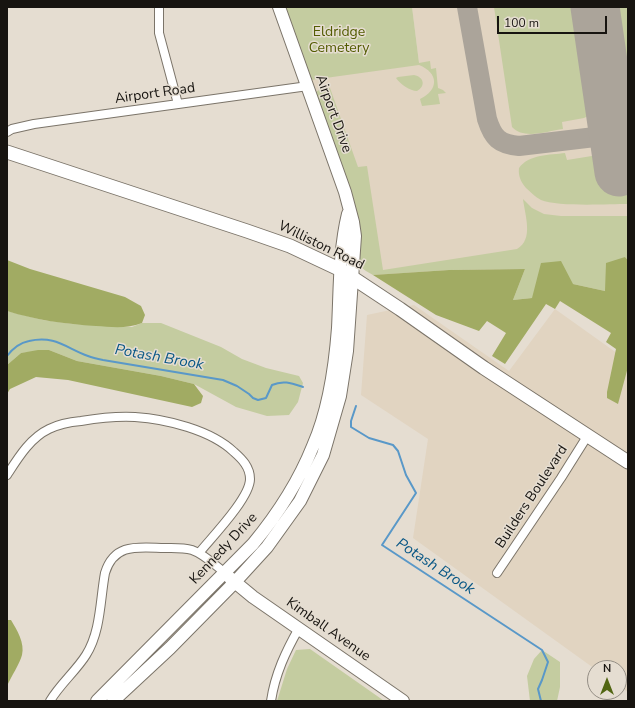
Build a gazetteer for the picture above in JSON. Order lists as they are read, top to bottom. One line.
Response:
{"streets":{"main road":["Airport Drive","Williston Road","Kennedy Drive","Kimball Avenue"],"street":["Airport Road","Builders Boulevard"]},"crossings":[["Airport Road","Airport Drive"],["Airport Drive","Williston Road"],["Airport Drive","Kennedy Drive"],["Williston Road","Builders Boulevard"],["Williston Road","Kennedy Drive"],["Kennedy Drive","Kimball Avenue"]],"water":["Potash Brook"],"parks":["Eldridge Cemetery"],"scale_bar":"100 m","north":"top"}
